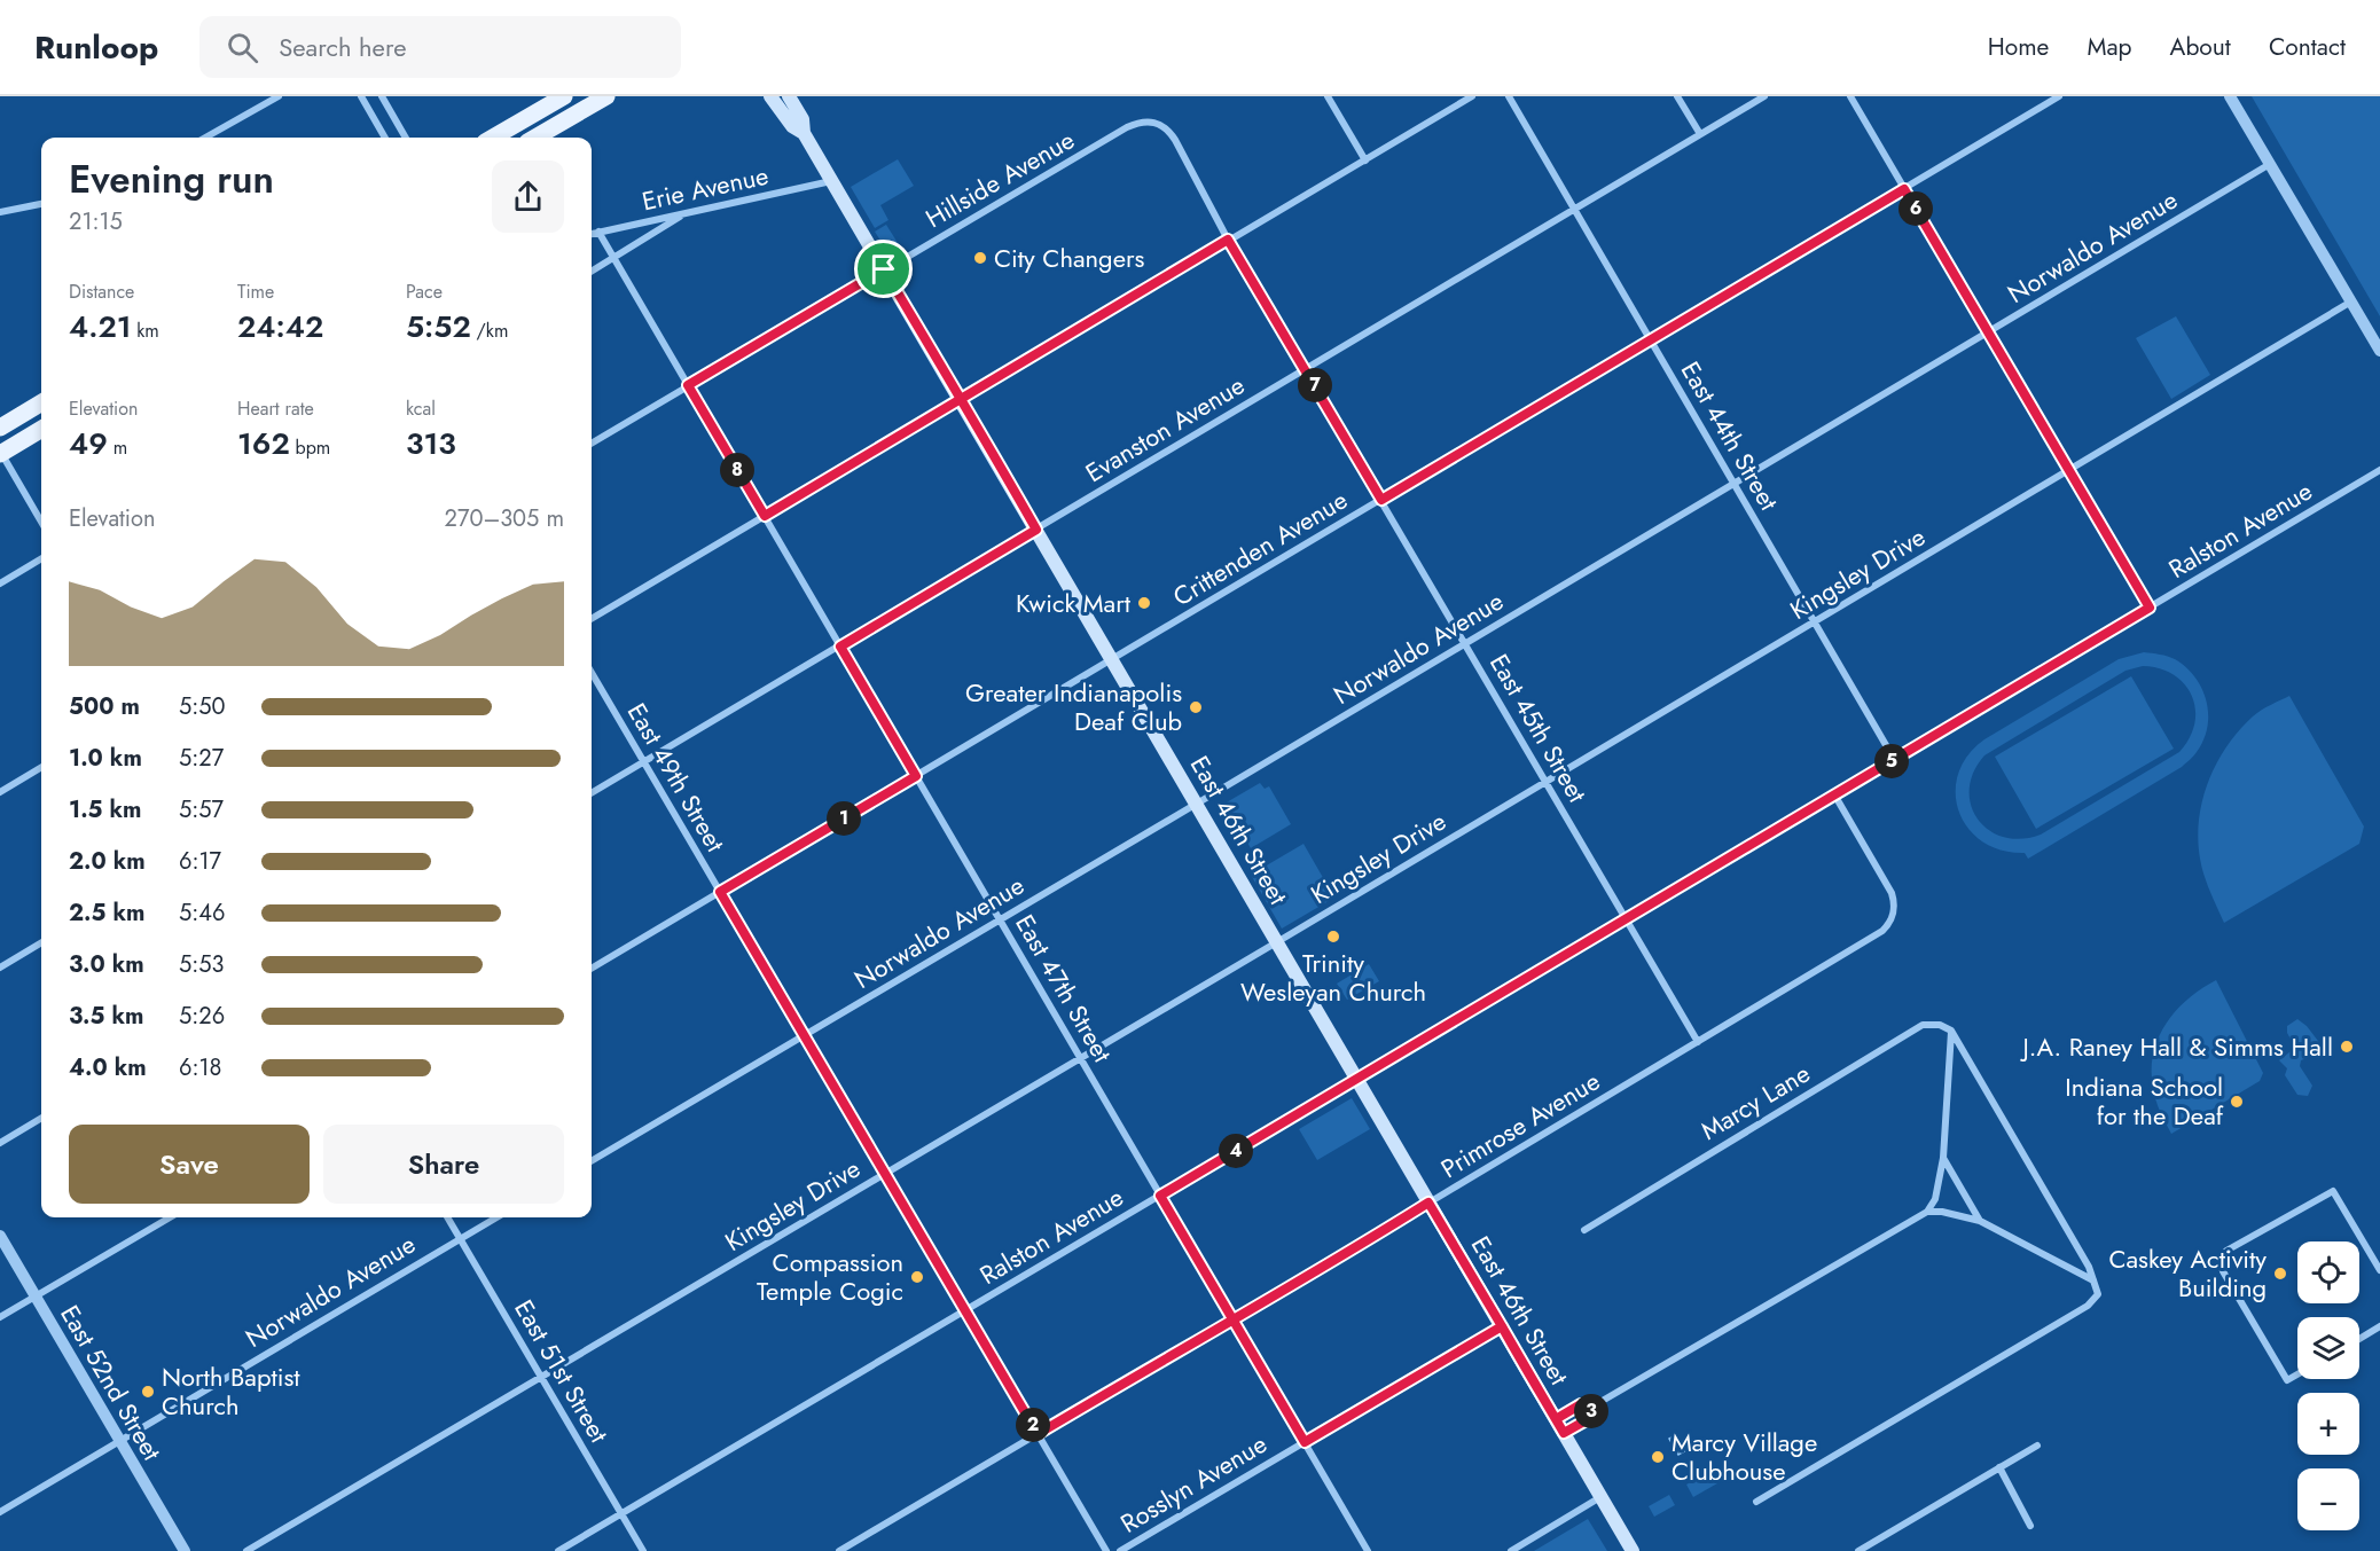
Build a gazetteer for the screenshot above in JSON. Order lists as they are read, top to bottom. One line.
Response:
{"streets":{"main road":["East 46th Street"],"street":["Hillside Avenue","Erie Avenue","Norwaldo Avenue","Evanston Avenue","East 44th Street","Ralston Avenue","Crittenden Avenue","Kingsley Drive","East 45th Street","East 49th Street","East 47th Street","Marcy Lane","Primrose Avenue","East 51st Street","East 52nd Street","Rosslyn Avenue"]},"crossings":[["Hillside Avenue","East 45th Street"],["Hillside Avenue","East 46th Street"],["Hillside Avenue","East 47th Street"],["Erie Avenue","East 46th Street"],["Erie Avenue","East 47th Street"],["Norwaldo Avenue","East 44th Street"],["Norwaldo Avenue","East 45th Street"],["Norwaldo Avenue","East 49th Street"],["Norwaldo Avenue","East 46th Street"],["Norwaldo Avenue","East 47th Street"],["Norwaldo Avenue","East 51st Street"],["Norwaldo Avenue","East 52nd Street"],["Evanston Avenue","East 44th Street"],["Evanston Avenue","East 45th Street"],["Evanston Avenue","East 49th Street"],["Evanston Avenue","East 46th Street"],["Evanston Avenue","East 47th Street"],["East 44th Street","Ralston Avenue"],["East 44th Street","Crittenden Avenue"],["East 44th Street","Kingsley Drive"],["Ralston Avenue","East 45th Street"],["Ralston Avenue","East 49th Street"],["Ralston Avenue","East 46th Street"],["Ralston Avenue","East 47th Street"],["Ralston Avenue","Primrose Avenue"],["Ralston Avenue","East 51st Street"],["Crittenden Avenue","East 45th Street"],["Crittenden Avenue","East 49th Street"],["Crittenden Avenue","East 46th Street"],["Crittenden Avenue","East 47th Street"],["Kingsley Drive","East 45th Street"],["Kingsley Drive","East 49th Street"],["Kingsley Drive","East 46th Street"],["Kingsley Drive","East 47th Street"],["Kingsley Drive","East 51st Street"],["East 45th Street","Primrose Avenue"],["East 49th Street","Primrose Avenue"],["East 46th Street","Primrose Avenue"],["East 46th Street","Rosslyn Avenue"],["East 47th Street","Primrose Avenue"],["East 47th Street","Rosslyn Avenue"]],"places":["City Changers","Kwick Mart","Greater Indianapolis Deaf Club","Trinity Wesleyan Church","J.A. Raney Hall & Simms Hall","Indiana School for the Deaf","Caskey Activity Building","Compassion Temple Cogic","North Baptist Church","Marcy Village Clubhouse"],"page":{"header":"Runloop","search":"Search here","nav":["Home","Map","About","Contact"],"heading":["Evening run","21:15"],"pins":["6","7","8","5","1","4","3","2"],"stats":[["Distance","4.21 km"],["Time","24:42"],["Pace","5:52 /km"],["Elevation","49 m"],["Heart rate","162 bpm"],["kcal","313"]],"chart":["Elevation","270–305 m"],"list":[{"name":"500 m","note":"5:50"},{"name":"1.0 km","note":"5:27"},{"name":"1.5 km","note":"5:57"},{"name":"2.0 km","note":"6:17"},{"name":"2.5 km","note":"5:46"},{"name":"3.0 km","note":"5:53"},{"name":"3.5 km","note":"5:26"},{"name":"4.0 km","note":"6:18"}],"buttons":["Save","Share"],"map_buttons":["+","−"]}}
